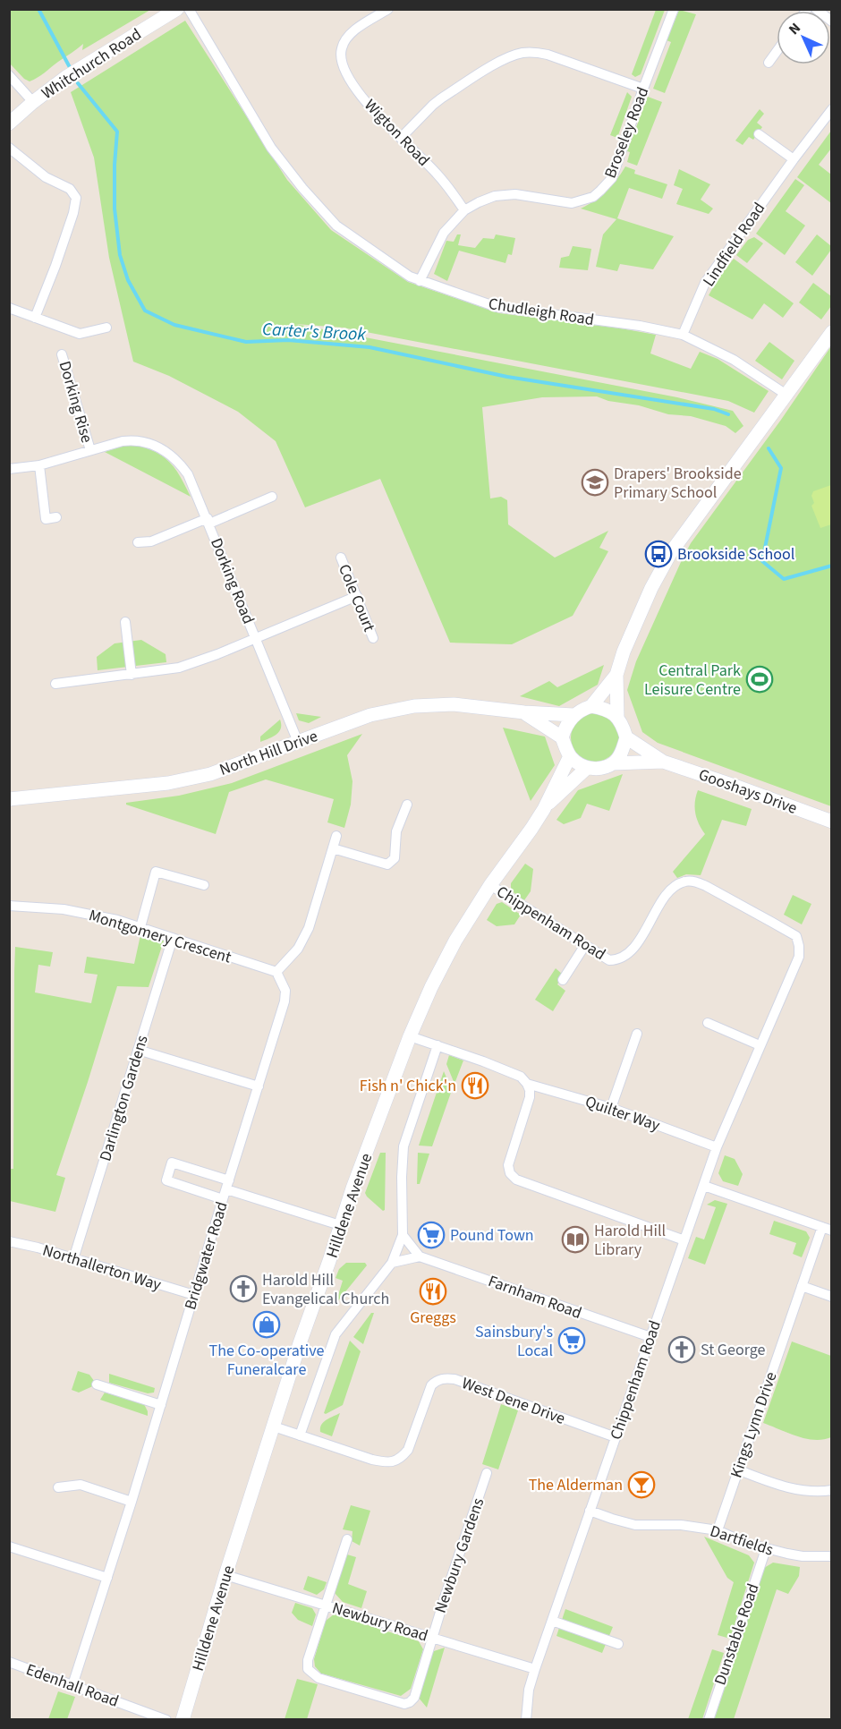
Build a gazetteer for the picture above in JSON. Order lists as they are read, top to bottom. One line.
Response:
{"streets":{"street":["Whitchurch Road","Wigton Road","Broseley Road","Lindfield Road","Chudleigh Road","Dorking Rise","Dorking Road","Cole Court","North Hill Drive","Gooshays Drive","Chippenham Road","Montgomery Crescent","Darlington Gardens","Quilter Way","Hilldene Avenue","Bridgwater Road","Northallerton Way","Farnham Road","West Dene Drive","Kings Lynn Drive","Dartfields","Newbury Gardens","Newbury Road","Dunstable Road","Edenhall Road"]},"crossings":[["Wigton Road","Broseley Road"],["Broseley Road","Chudleigh Road"],["Lindfield Road","Chudleigh Road"],["Dorking Rise","Dorking Road"],["Dorking Road","Cole Court"],["Dorking Road","North Hill Drive"],["North Hill Drive","Gooshays Drive"],["North Hill Drive","Hilldene Avenue"],["Gooshays Drive","Hilldene Avenue"],["Chippenham Road","Quilter Way"],["Chippenham Road","Hilldene Avenue"],["Chippenham Road","Farnham Road"],["Chippenham Road","West Dene Drive"],["Chippenham Road","Dartfields"],["Chippenham Road","Newbury Road"],["Montgomery Crescent","Darlington Gardens"],["Montgomery Crescent","Bridgwater Road"],["Darlington Gardens","Northallerton Way"],["Quilter Way","Hilldene Avenue"],["Hilldene Avenue","West Dene Drive"],["Hilldene Avenue","Newbury Road"],["Bridgwater Road","Northallerton Way"],["Bridgwater Road","Edenhall Road"],["Kings Lynn Drive","Dartfields"],["Dartfields","Dunstable Road"],["Newbury Gardens","Newbury Road"]],"water":["Carter's Brook"],"places":{"school or university":["Drapers' Brookside Primary School"],"bus stop":["Brookside School"],"sports":["Central Park Leisure Centre"],"restaurant":["Fish n' Chick'n","Greggs"],"supermarket":["Pound Town","Sainsbury's Local"],"library":["Harold Hill Library"],"church":["Harold Hill Evangelical Church","St George"],"shop":["The Co-operative Funeralcare"],"bar":["The Alderman"]},"north":"top left"}
